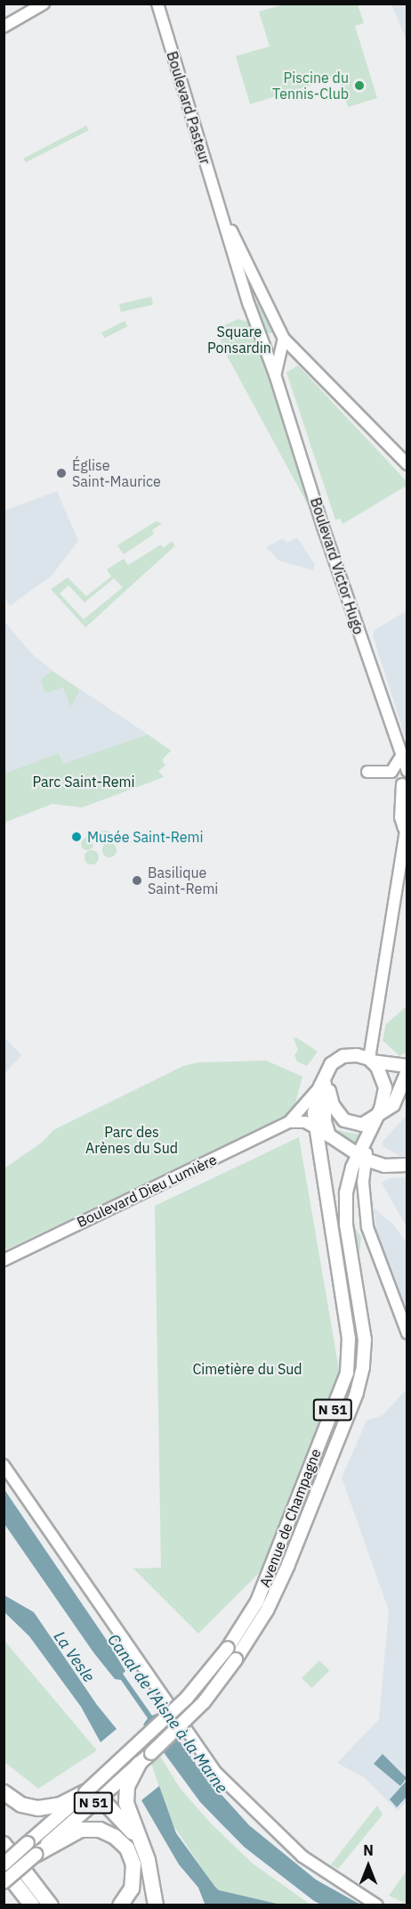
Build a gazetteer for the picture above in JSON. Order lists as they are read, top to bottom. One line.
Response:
{"streets":{"main road":["N 51","Avenue de Champagne"],"street":["Boulevard Pasteur","Boulevard Victor Hugo","Boulevard Dieu Lumière"]},"crossings":[["Boulevard Pasteur","Boulevard Victor Hugo"],["N 51","Avenue de Champagne"]],"water":["La Vesle","Canal de l'Aisne à la Marne"],"parks":["Square Ponsardin","Parc Saint-Remi","Parc des Arènes du Sud","Cimetière du Sud"],"places":["Piscine du Tennis-Club","Église Saint-Maurice","Musée Saint-Remi","Basilique Saint-Remi"],"north":"top"}
